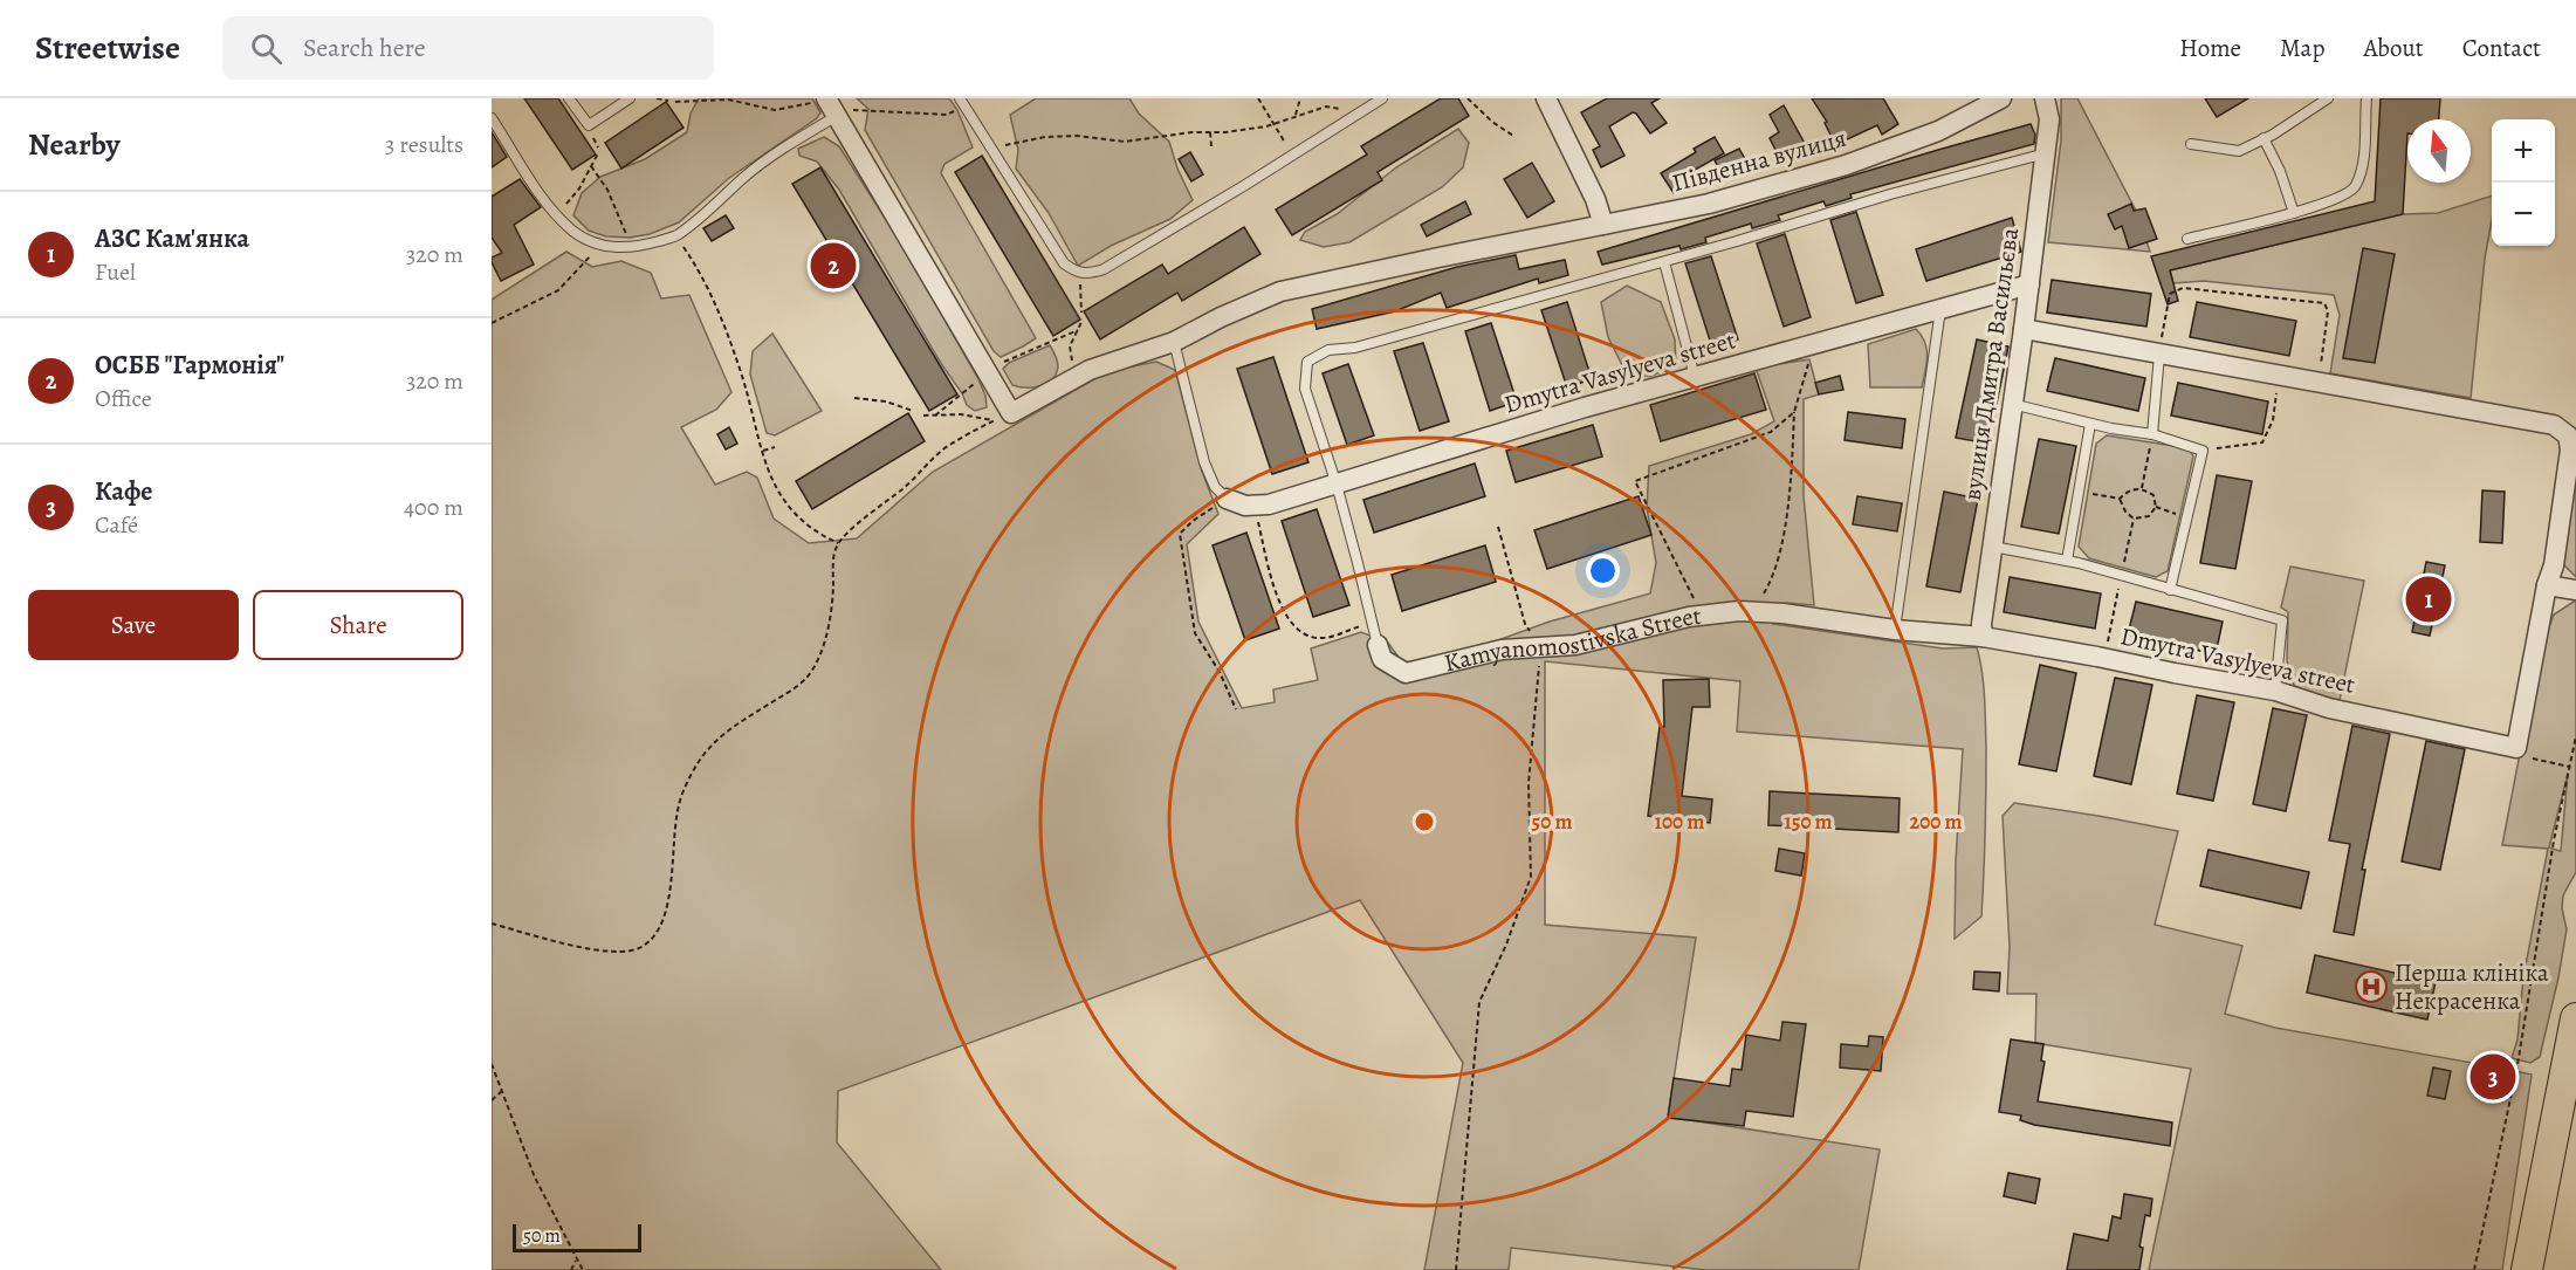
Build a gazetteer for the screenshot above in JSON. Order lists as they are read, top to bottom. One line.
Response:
{"streets":{"street":["Південна вулиця","вулиця Дмитра Васильєва","Dmytra Vasylyeva street","Kamyanomostivska Street"]},"crossings":[["вулиця Дмитра Васильєва","Dmytra Vasylyeva street"],["Dmytra Vasylyeva street","Kamyanomostivska Street"]],"places":{"hospital":["Перша клініка Некрасенка"]},"scale_bar":"50 m","north":"top","page":{"header":"Streetwise","search":"Search here","nav":["Home","Map","About","Contact"],"heading":["Nearby","3 results"],"map_buttons":["+","−"],"list":[{"mark":"1","name":"АЗС Кам'янка","note":"Fuel","value":"320 m"},{"mark":"2","name":"ОСББ \"Гармонія\"","note":"Office","value":"320 m"},{"mark":"3","name":"Кафе","note":"Café","value":"400 m"}],"pins":["2","1","3"],"buttons":["Save","Share"],"scale":"50 m"},"rings":["50 m","100 m","150 m","200 m"]}
